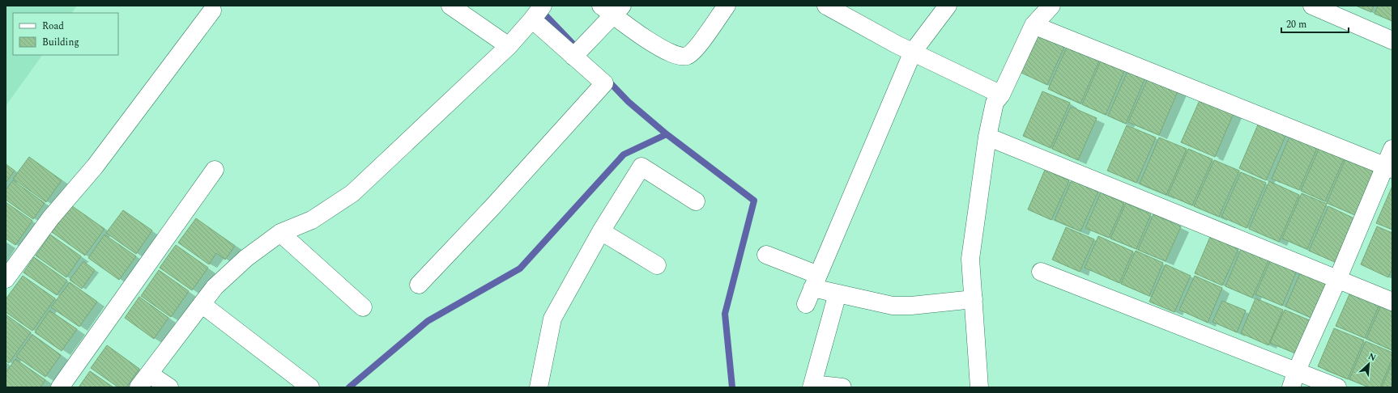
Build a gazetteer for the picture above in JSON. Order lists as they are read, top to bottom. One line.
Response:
{"legend":["Road","Building"],"scale_bar":"20 m","north":"top right"}
